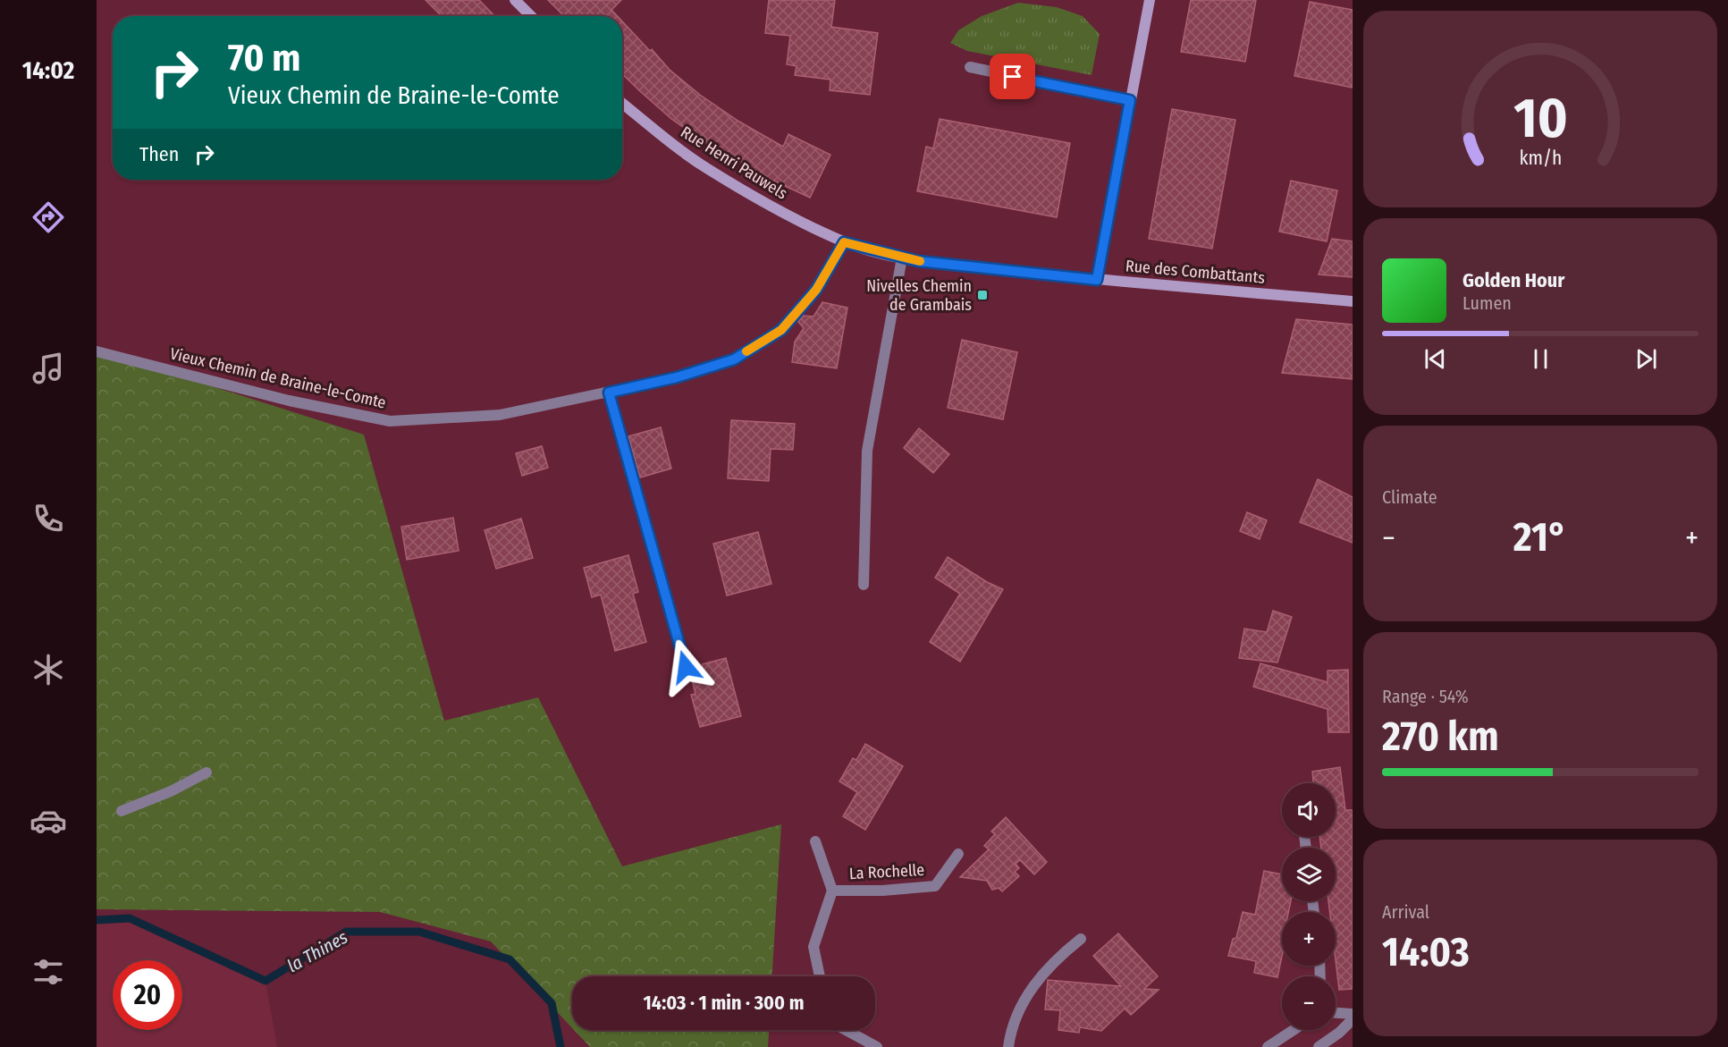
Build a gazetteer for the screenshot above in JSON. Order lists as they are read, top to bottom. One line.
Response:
{"streets":{"main road":["Rue Henri Pauwels","Rue des Combattants"],"street":["Vieux Chemin de Braine-le-Comte","La Rochelle"]},"crossings":[["Rue Henri Pauwels","Rue des Combattants"],["Rue Henri Pauwels","Vieux Chemin de Braine-le-Comte"]],"water":["la Thines"],"places":{"transit":["Nivelles Chemin de Grambais"]},"page":{"tabs":"14:02","turn":["70 m","Vieux Chemin de Braine-le-Comte"],"then":"Then","song":["Golden Hour","Lumen"],"tile":["Climate",["Range · 54%","270 km"],["Arrival","14:03"]],"heat":["−","21°","+"],"map_buttons":["+","−"],"limit":"20","trip":"14:03 · 1 min · 300 m","gauge":["10","km/h"]}}
